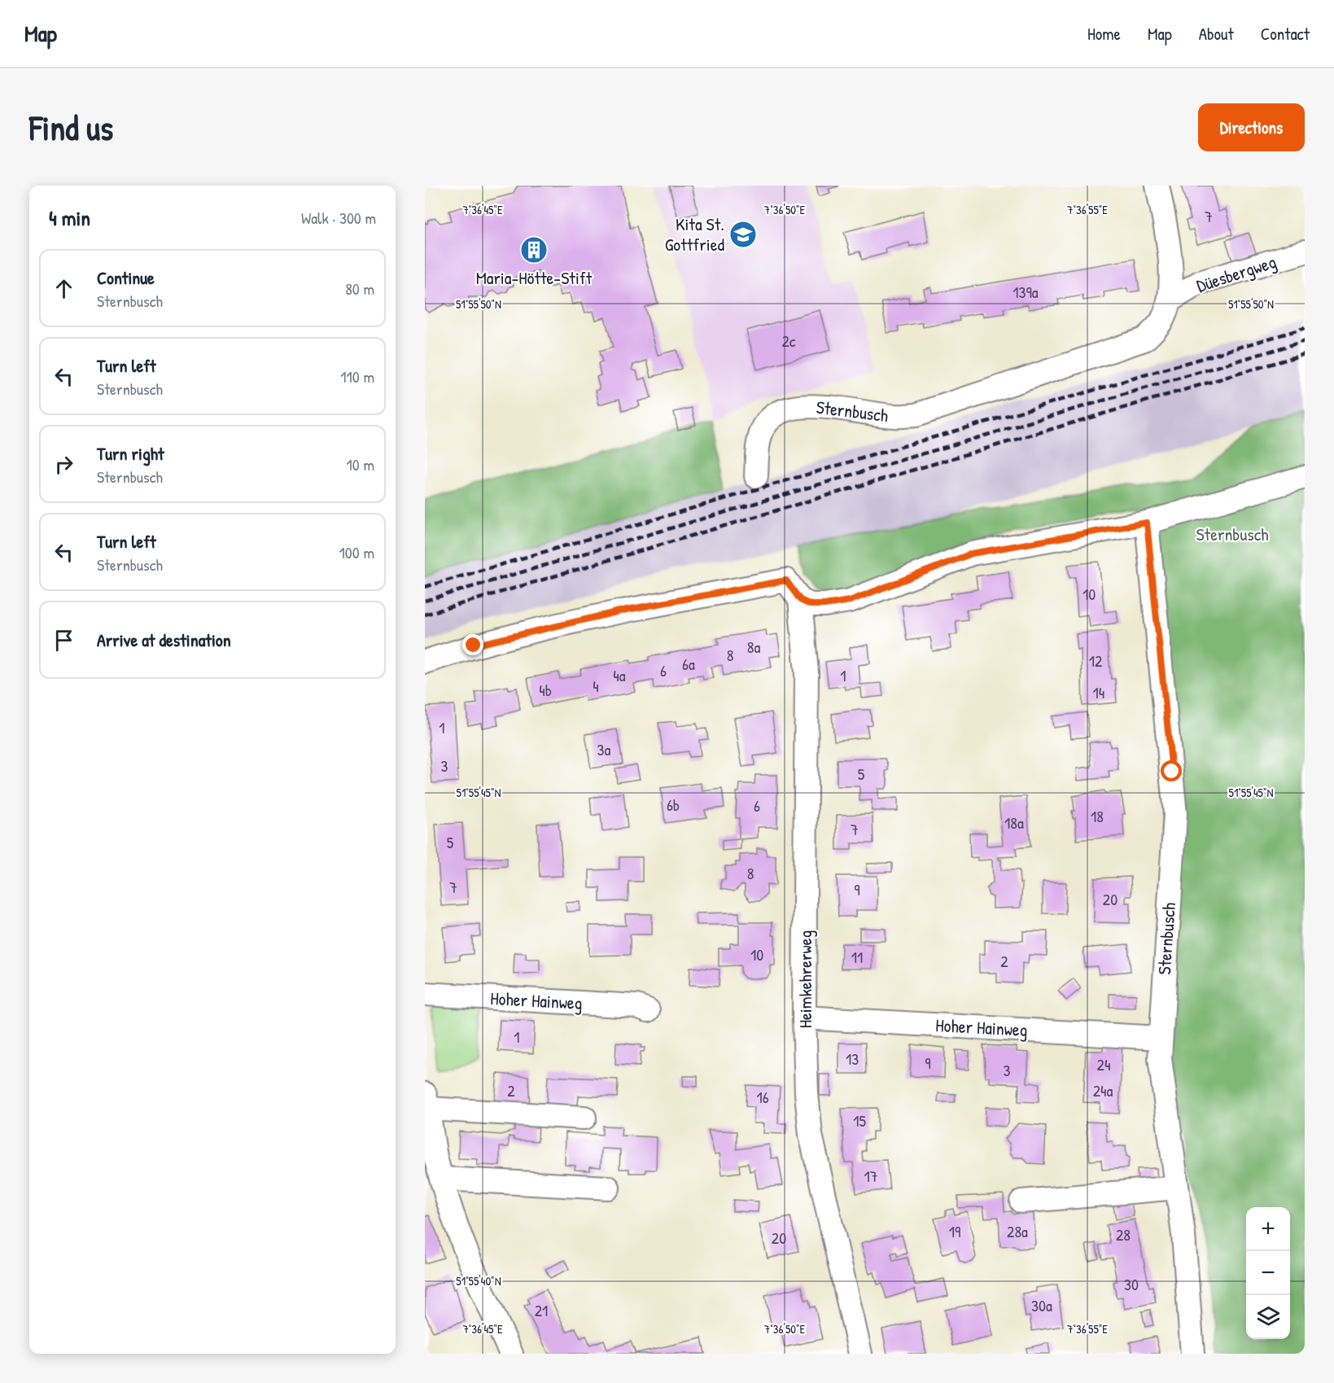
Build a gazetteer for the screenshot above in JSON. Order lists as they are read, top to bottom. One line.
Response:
{"streets":{"street":["Düesbergweg","Sternbusch","Heimkehrerweg","Hoher Hainweg"]},"crossings":[["Düesbergweg","Sternbusch"],["Sternbusch","Hoher Hainweg"],["Heimkehrerweg","Hoher Hainweg"]],"parks":["Sternbusch"],"places":{"school or university":["Kita St. Gottfried"],"building":["Maria-Hötte-Stift"]},"house_numbers":["7","139a","2c","10","8a","8","12","6a","6","4a","1","4","4b","14","1","3a","3","5","6b","6","18","18a","7","5","8","7","9","20","10","11","2","1","13","9","24","3","2","24a","16","15","17","19","28a","28","20","30","30a","21"],"page":{"header":"Map","nav":["Home","Map","About","Contact"],"buttons":"Directions","title":"Find us","heading":["4 min","Walk · 300 m"],"list":[["Continue","Sternbusch","80 m"],["Turn left","Sternbusch","110 m"],["Turn right","Sternbusch","10 m"],["Turn left","Sternbusch","100 m"],"Arrive at destination"],"map_buttons":["+","−"]},"coordinates":["7°36'45\"E","7°36'50\"E","7°36'55\"E","51°55'50\"N","51°55'45\"N","51°55'40\"N"]}
